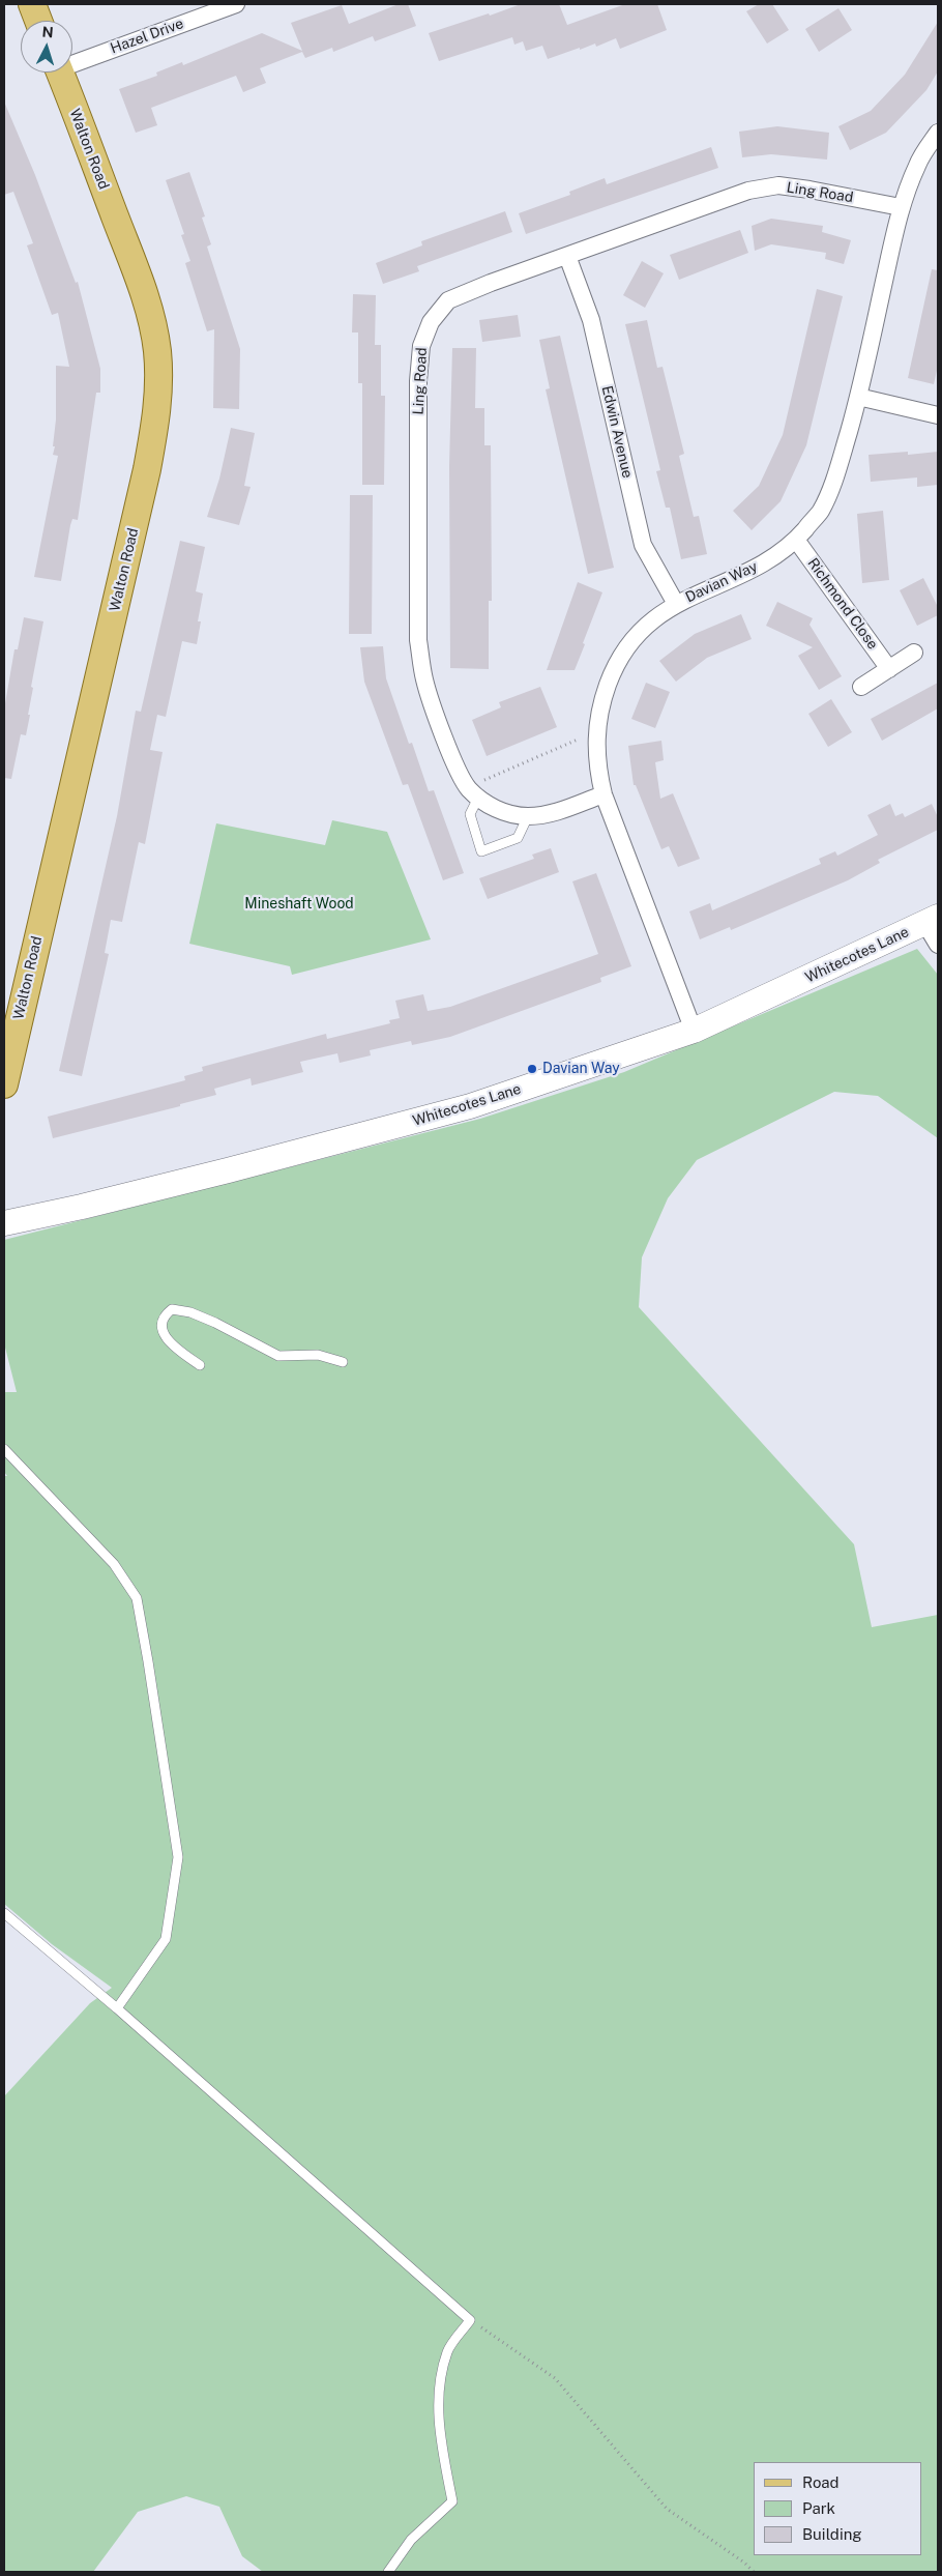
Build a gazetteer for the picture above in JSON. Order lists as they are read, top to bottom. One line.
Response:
{"streets":{"main road":["Walton Road"],"street":["Hazel Drive","Ling Road","Edwin Avenue","Davian Way","Richmond Close","Whitecotes Lane"]},"crossings":[["Ling Road","Edwin Avenue"],["Ling Road","Davian Way"],["Edwin Avenue","Davian Way"],["Davian Way","Richmond Close"],["Davian Way","Whitecotes Lane"]],"parks":["Mineshaft Wood"],"places":["Davian Way"],"legend":["Road","Park","Building"],"north":"top"}
